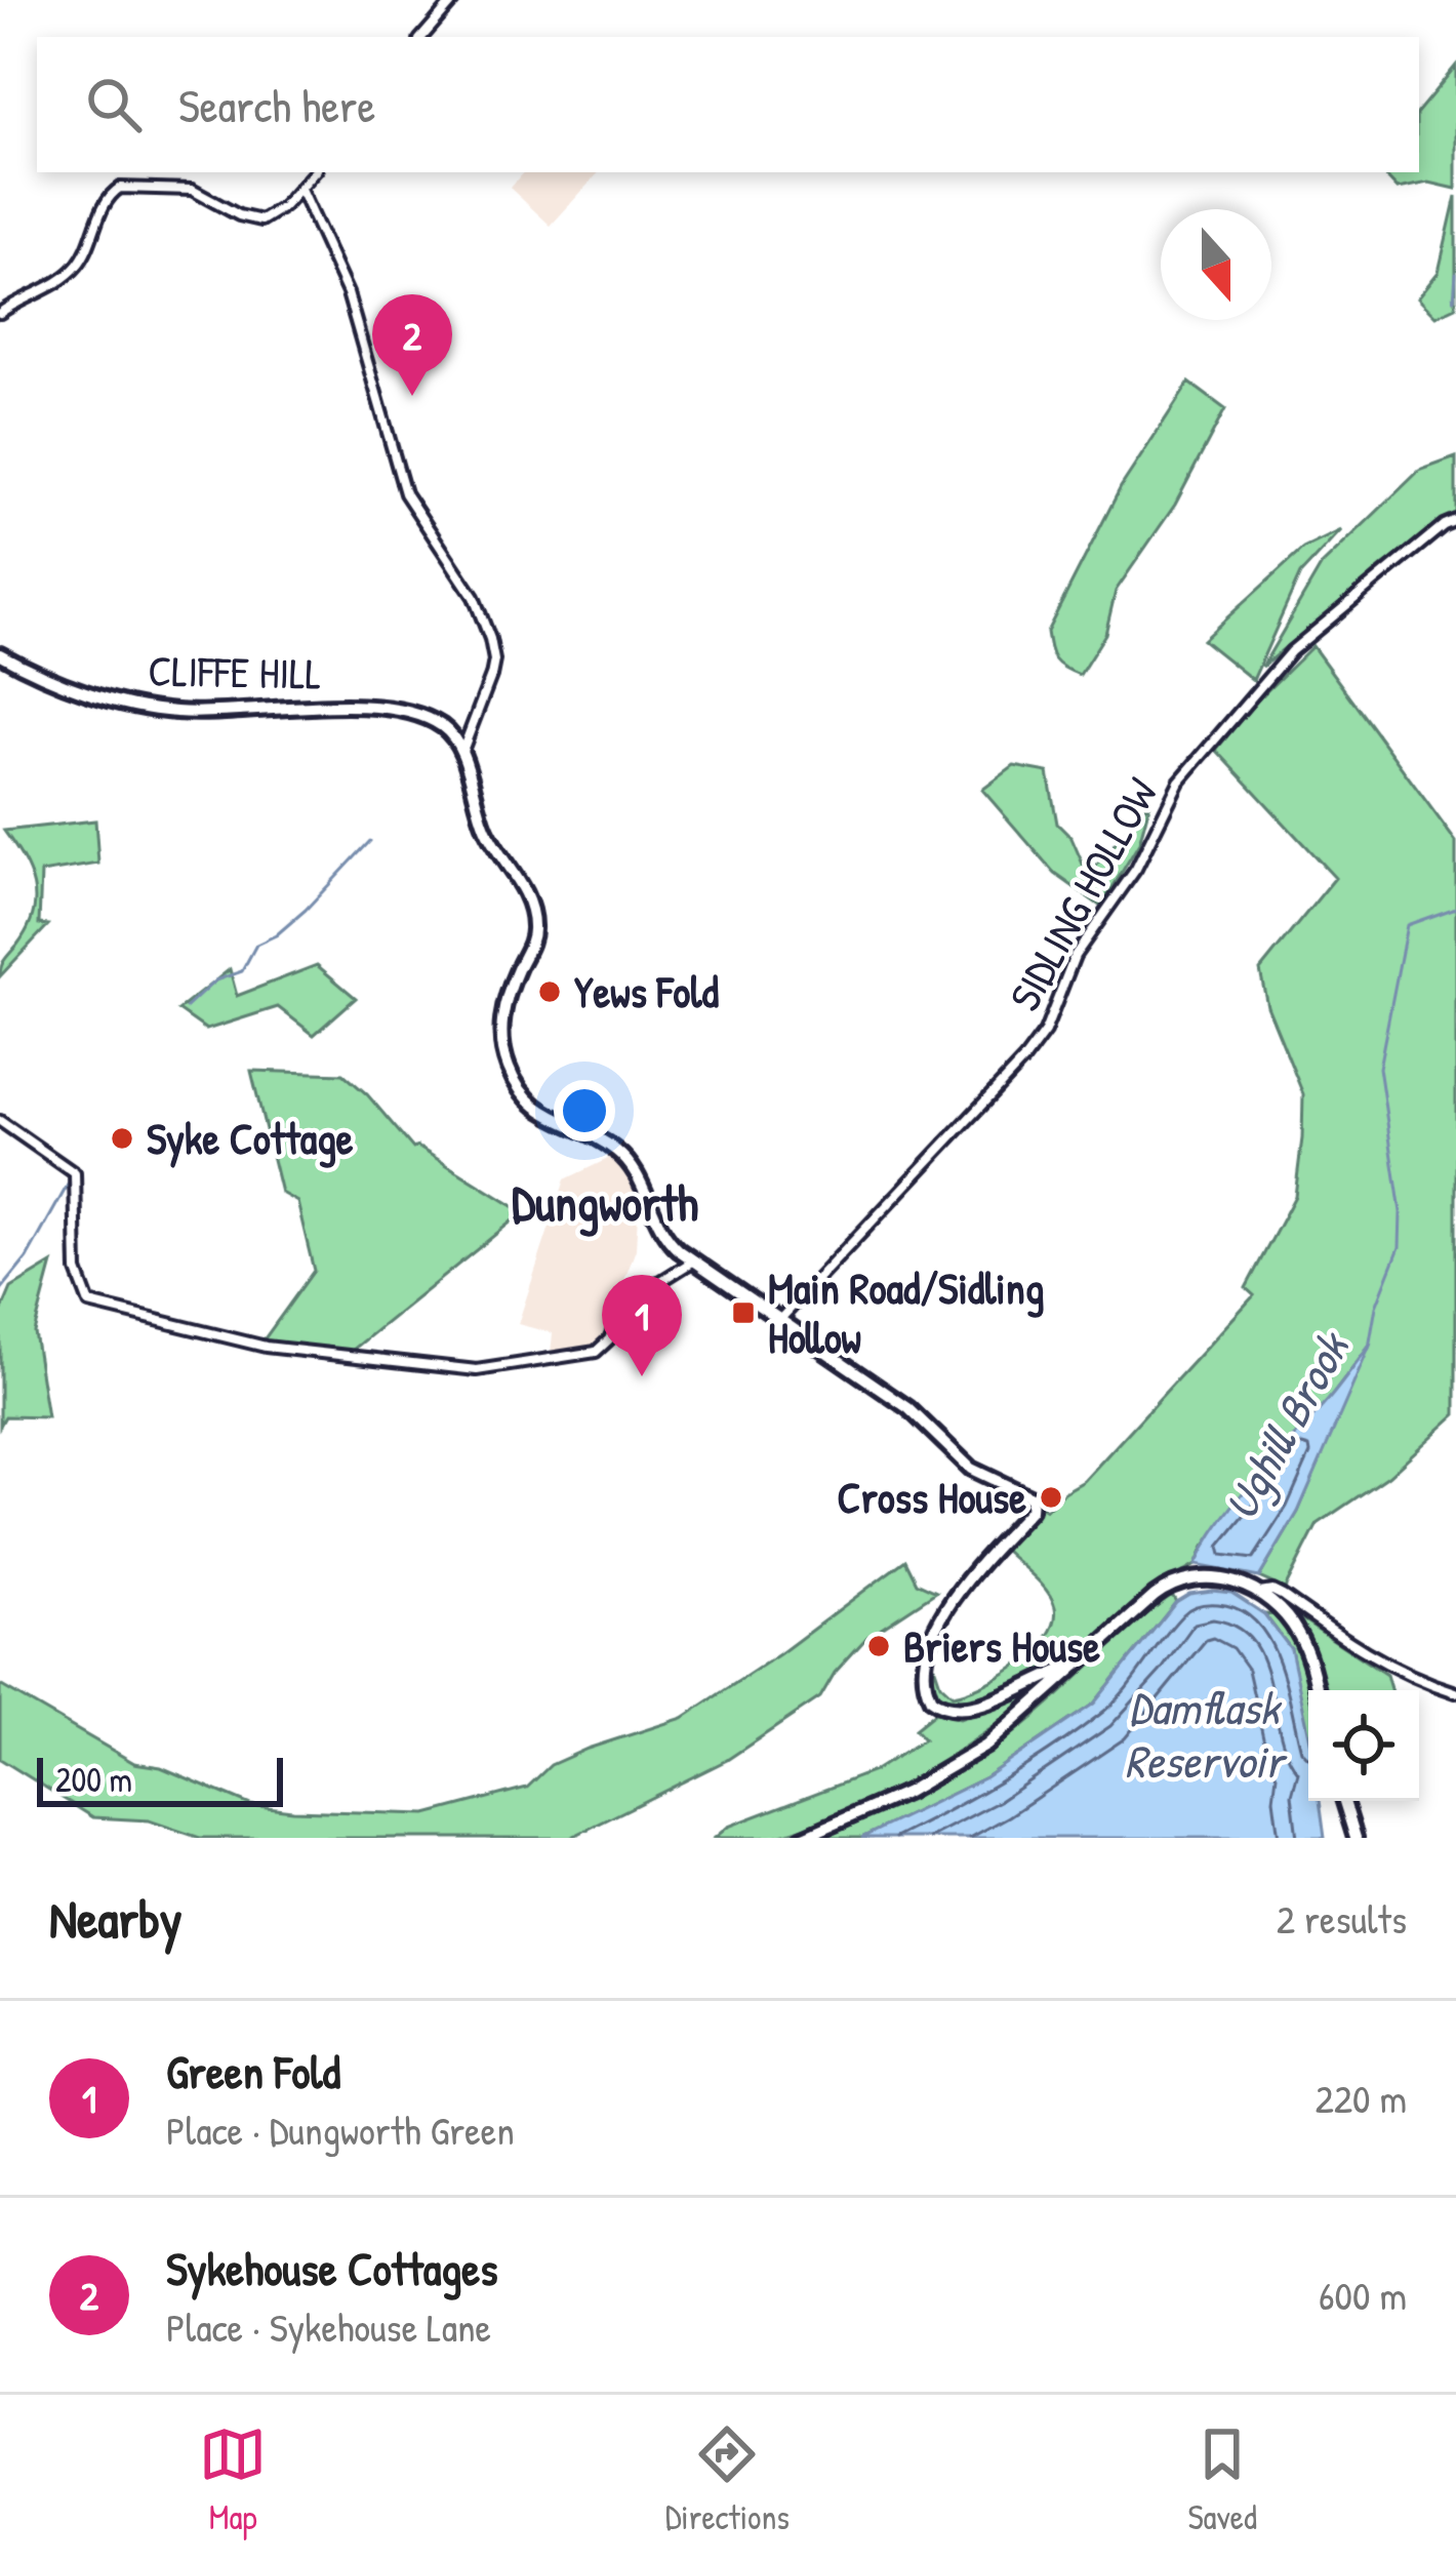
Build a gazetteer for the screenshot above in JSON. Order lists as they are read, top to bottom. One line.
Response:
{"streets":{"main road":["CLIFFE HILL"],"street":["SIDLING HOLLOW"]},"districts":["Dungworth"],"water":["Ughill Brook","Damflask Reservoir"],"places":{"other":["Yews Fold","Syke Cottage","Cross House","Briers House"],"transit":["Main Road/Sidling Hollow"]},"scale_bar":"200 m","north":"bottom","page":{"search":"Search here","pins":["2","1"],"scale":"200 m","heading":["Nearby","2 results"],"list":[{"mark":"1","name":"Green Fold","note":"Place · Dungworth Green","value":"220 m"},{"mark":"2","name":"Sykehouse Cottages","note":"Place · Sykehouse Lane","value":"600 m"}],"nav":["Map","Directions","Saved"]}}
